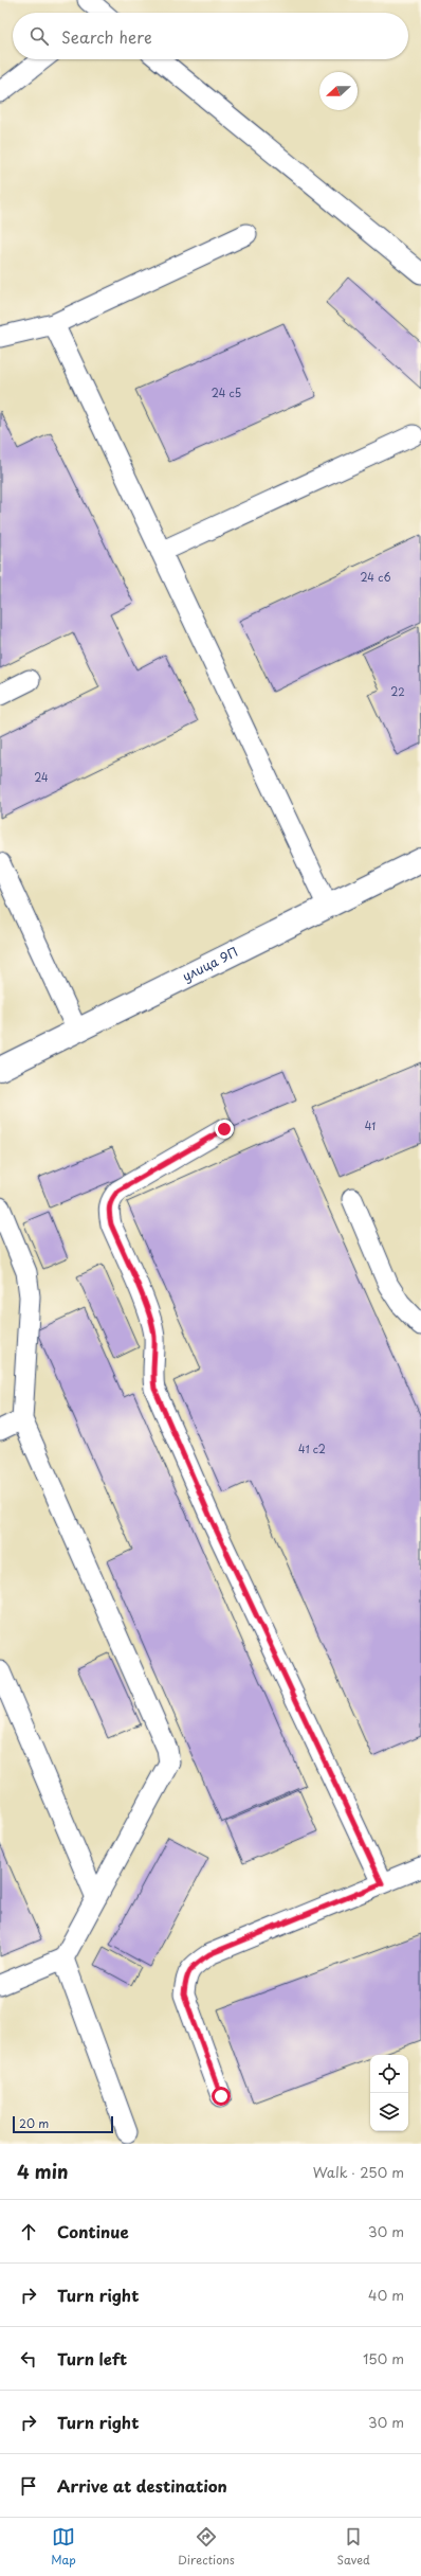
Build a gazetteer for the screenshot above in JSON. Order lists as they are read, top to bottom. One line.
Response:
{"streets":{"street":["улица 9П"]},"house_numbers":["24 с5","24 с6","22","24","41","41 с2"],"scale_bar":"20 m","north":"left","page":{"search":"Search here","scale":"20 m","heading":["4 min","Walk · 250 m"],"list":[["Continue","30 m"],["Turn right","40 m"],["Turn left","150 m"],["Turn right","30 m"],"Arrive at destination"],"nav":["Map","Directions","Saved"]}}
